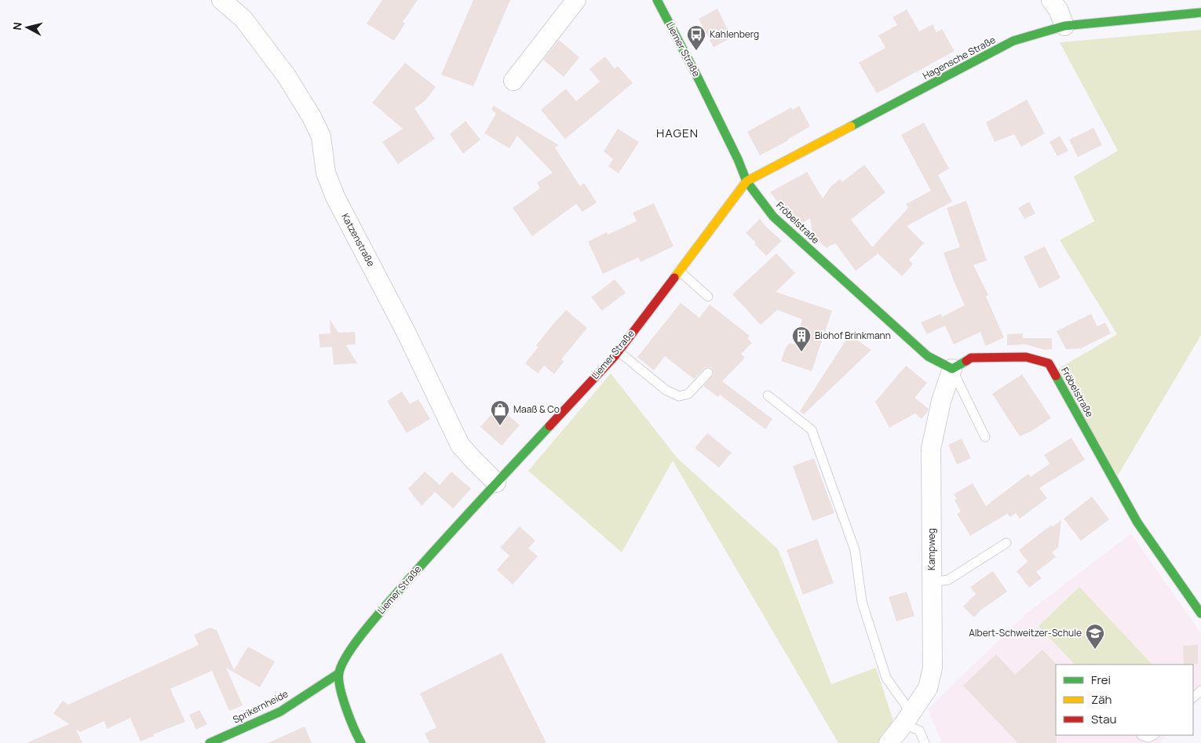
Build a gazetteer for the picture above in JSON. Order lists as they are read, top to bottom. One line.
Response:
{"streets":{"street":["Liemer Straße","Hagensche Straße","Fröbelstraße","Katzenstraße","Kampweg","Sprikernheide"]},"crossings":[["Liemer Straße","Hagensche Straße"],["Liemer Straße","Fröbelstraße"],["Liemer Straße","Katzenstraße"],["Liemer Straße","Sprikernheide"],["Hagensche Straße","Fröbelstraße"],["Fröbelstraße","Kampweg"]],"districts":["HAGEN"],"places":{"bus stop":["Kahlenberg"],"building":["Biohof Brinkmann"],"shop":["Maaß & Co"],"school or university":["Albert-Schweitzer-Schule"]},"legend":["Frei","Zäh","Stau"],"north":"left"}
